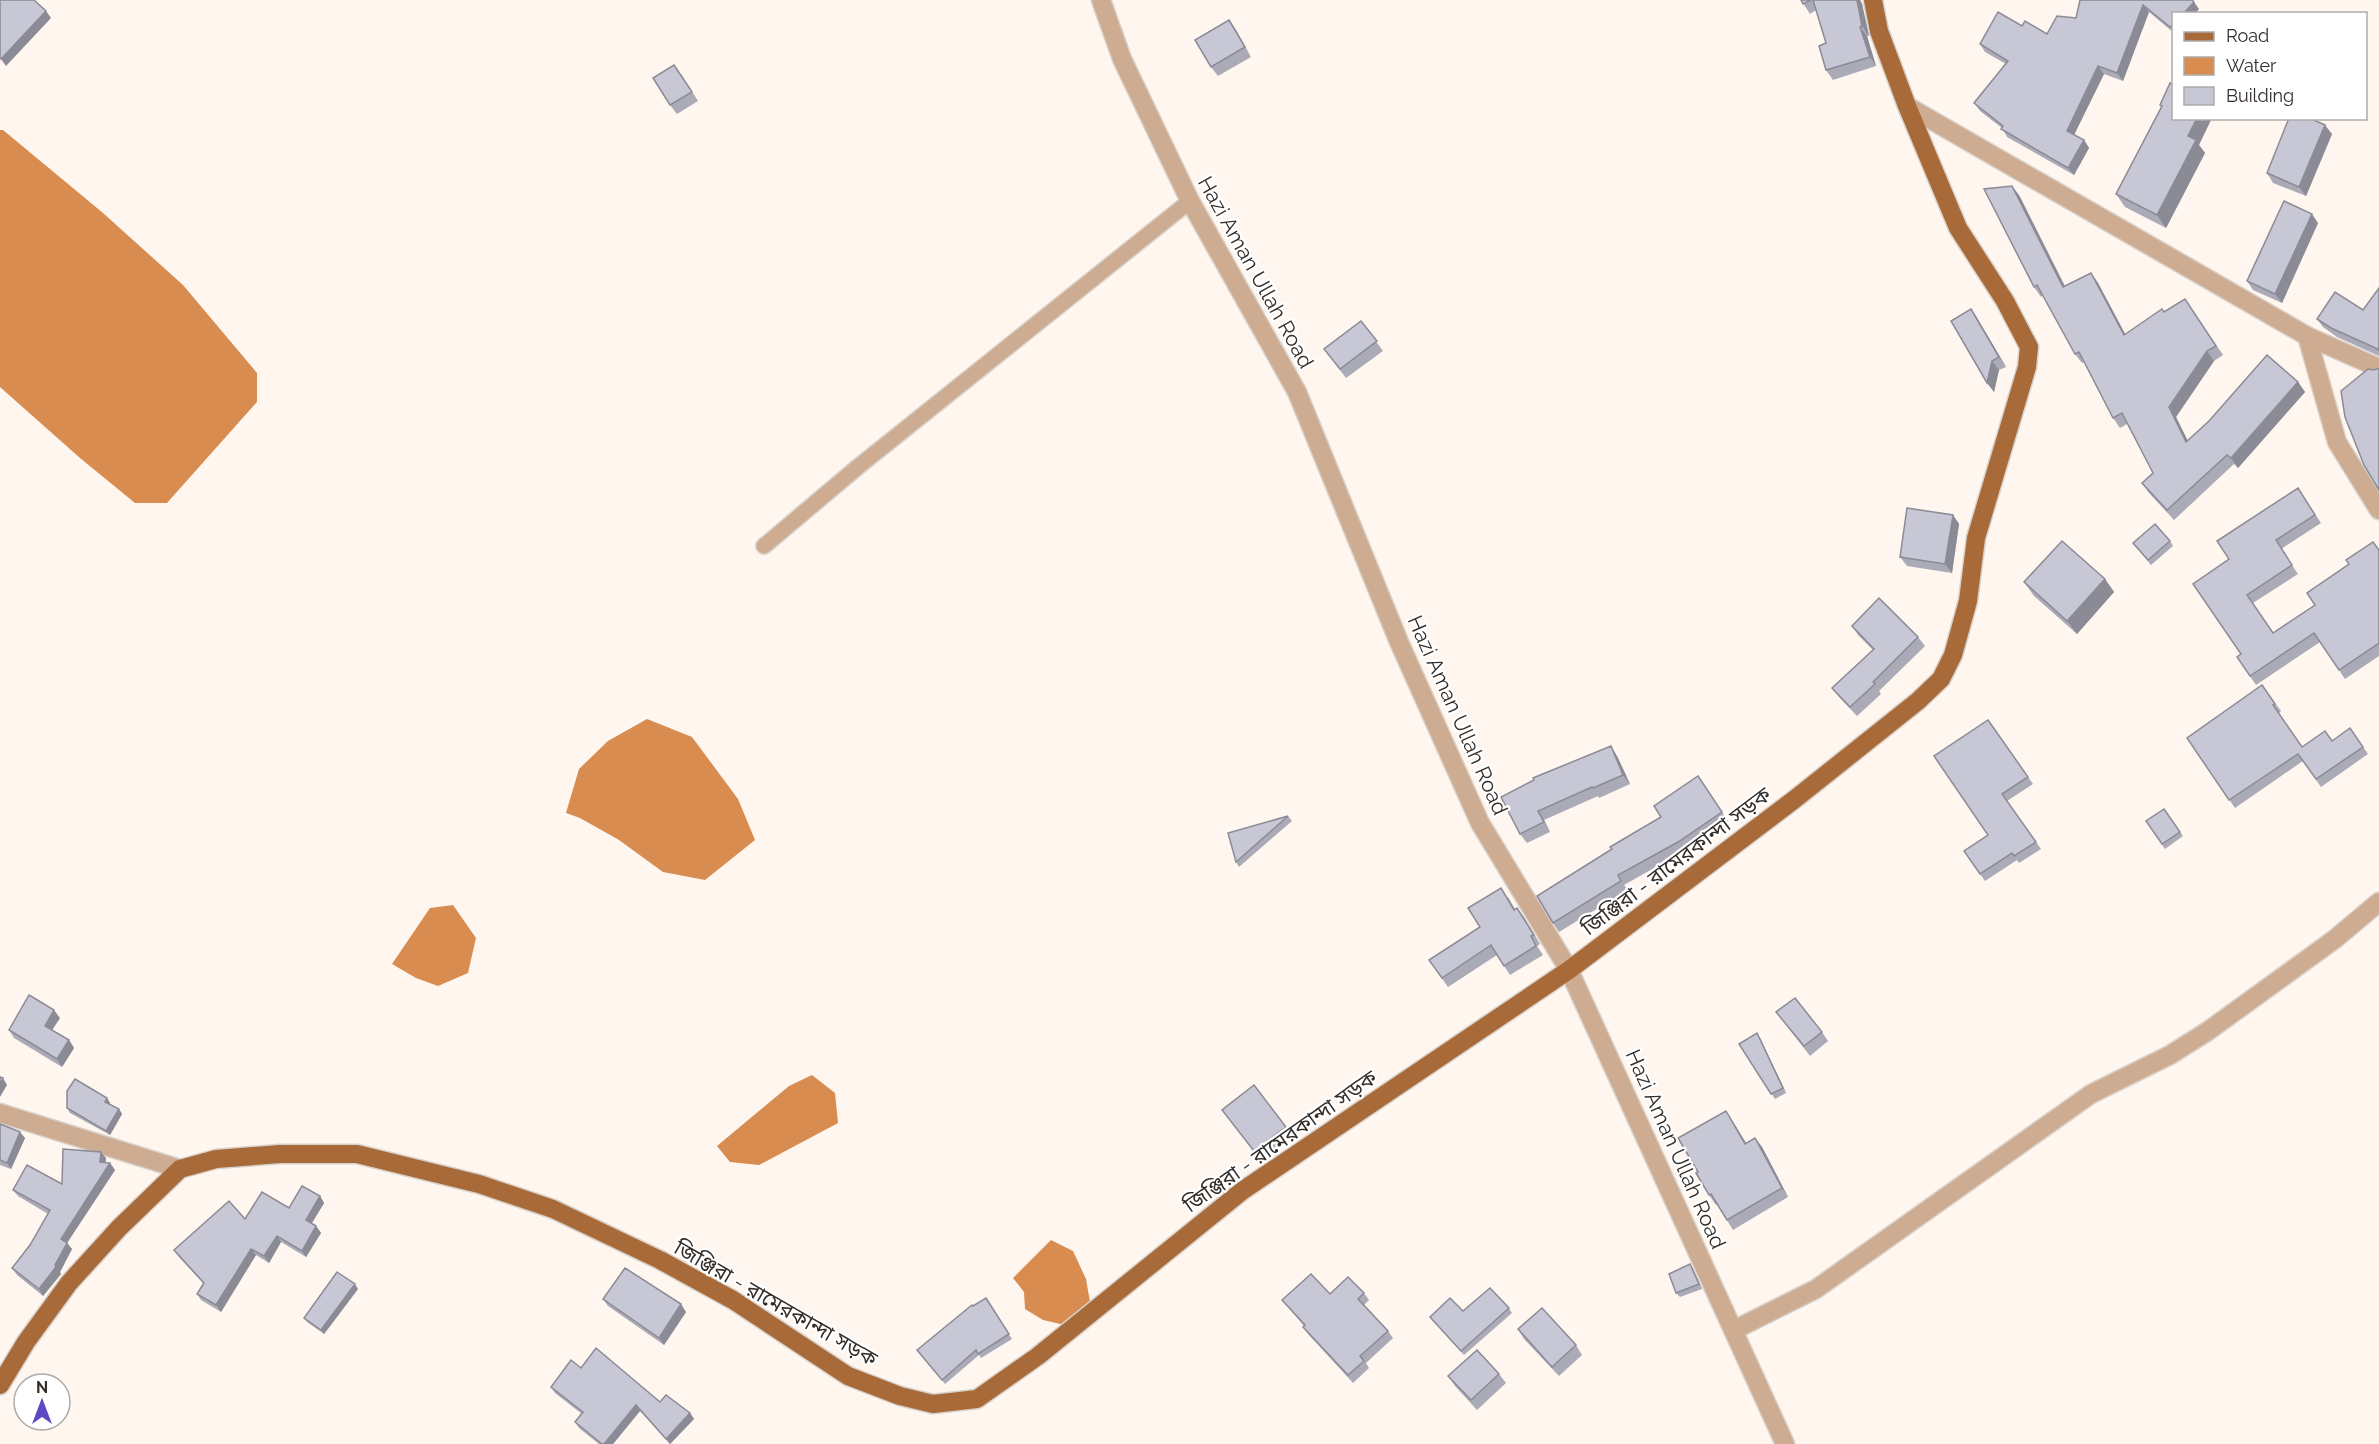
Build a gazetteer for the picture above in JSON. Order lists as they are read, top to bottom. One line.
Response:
{"streets":{"main road":["জিঞ্জিরা - রামেরকান্দা সড়ক"],"street":["Hazi Aman Ullah Road"]},"crossings":[["Hazi Aman Ullah Road","জিঞ্জিরা - রামেরকান্দা সড়ক"]],"legend":["Road","Water","Building"],"north":"top"}
